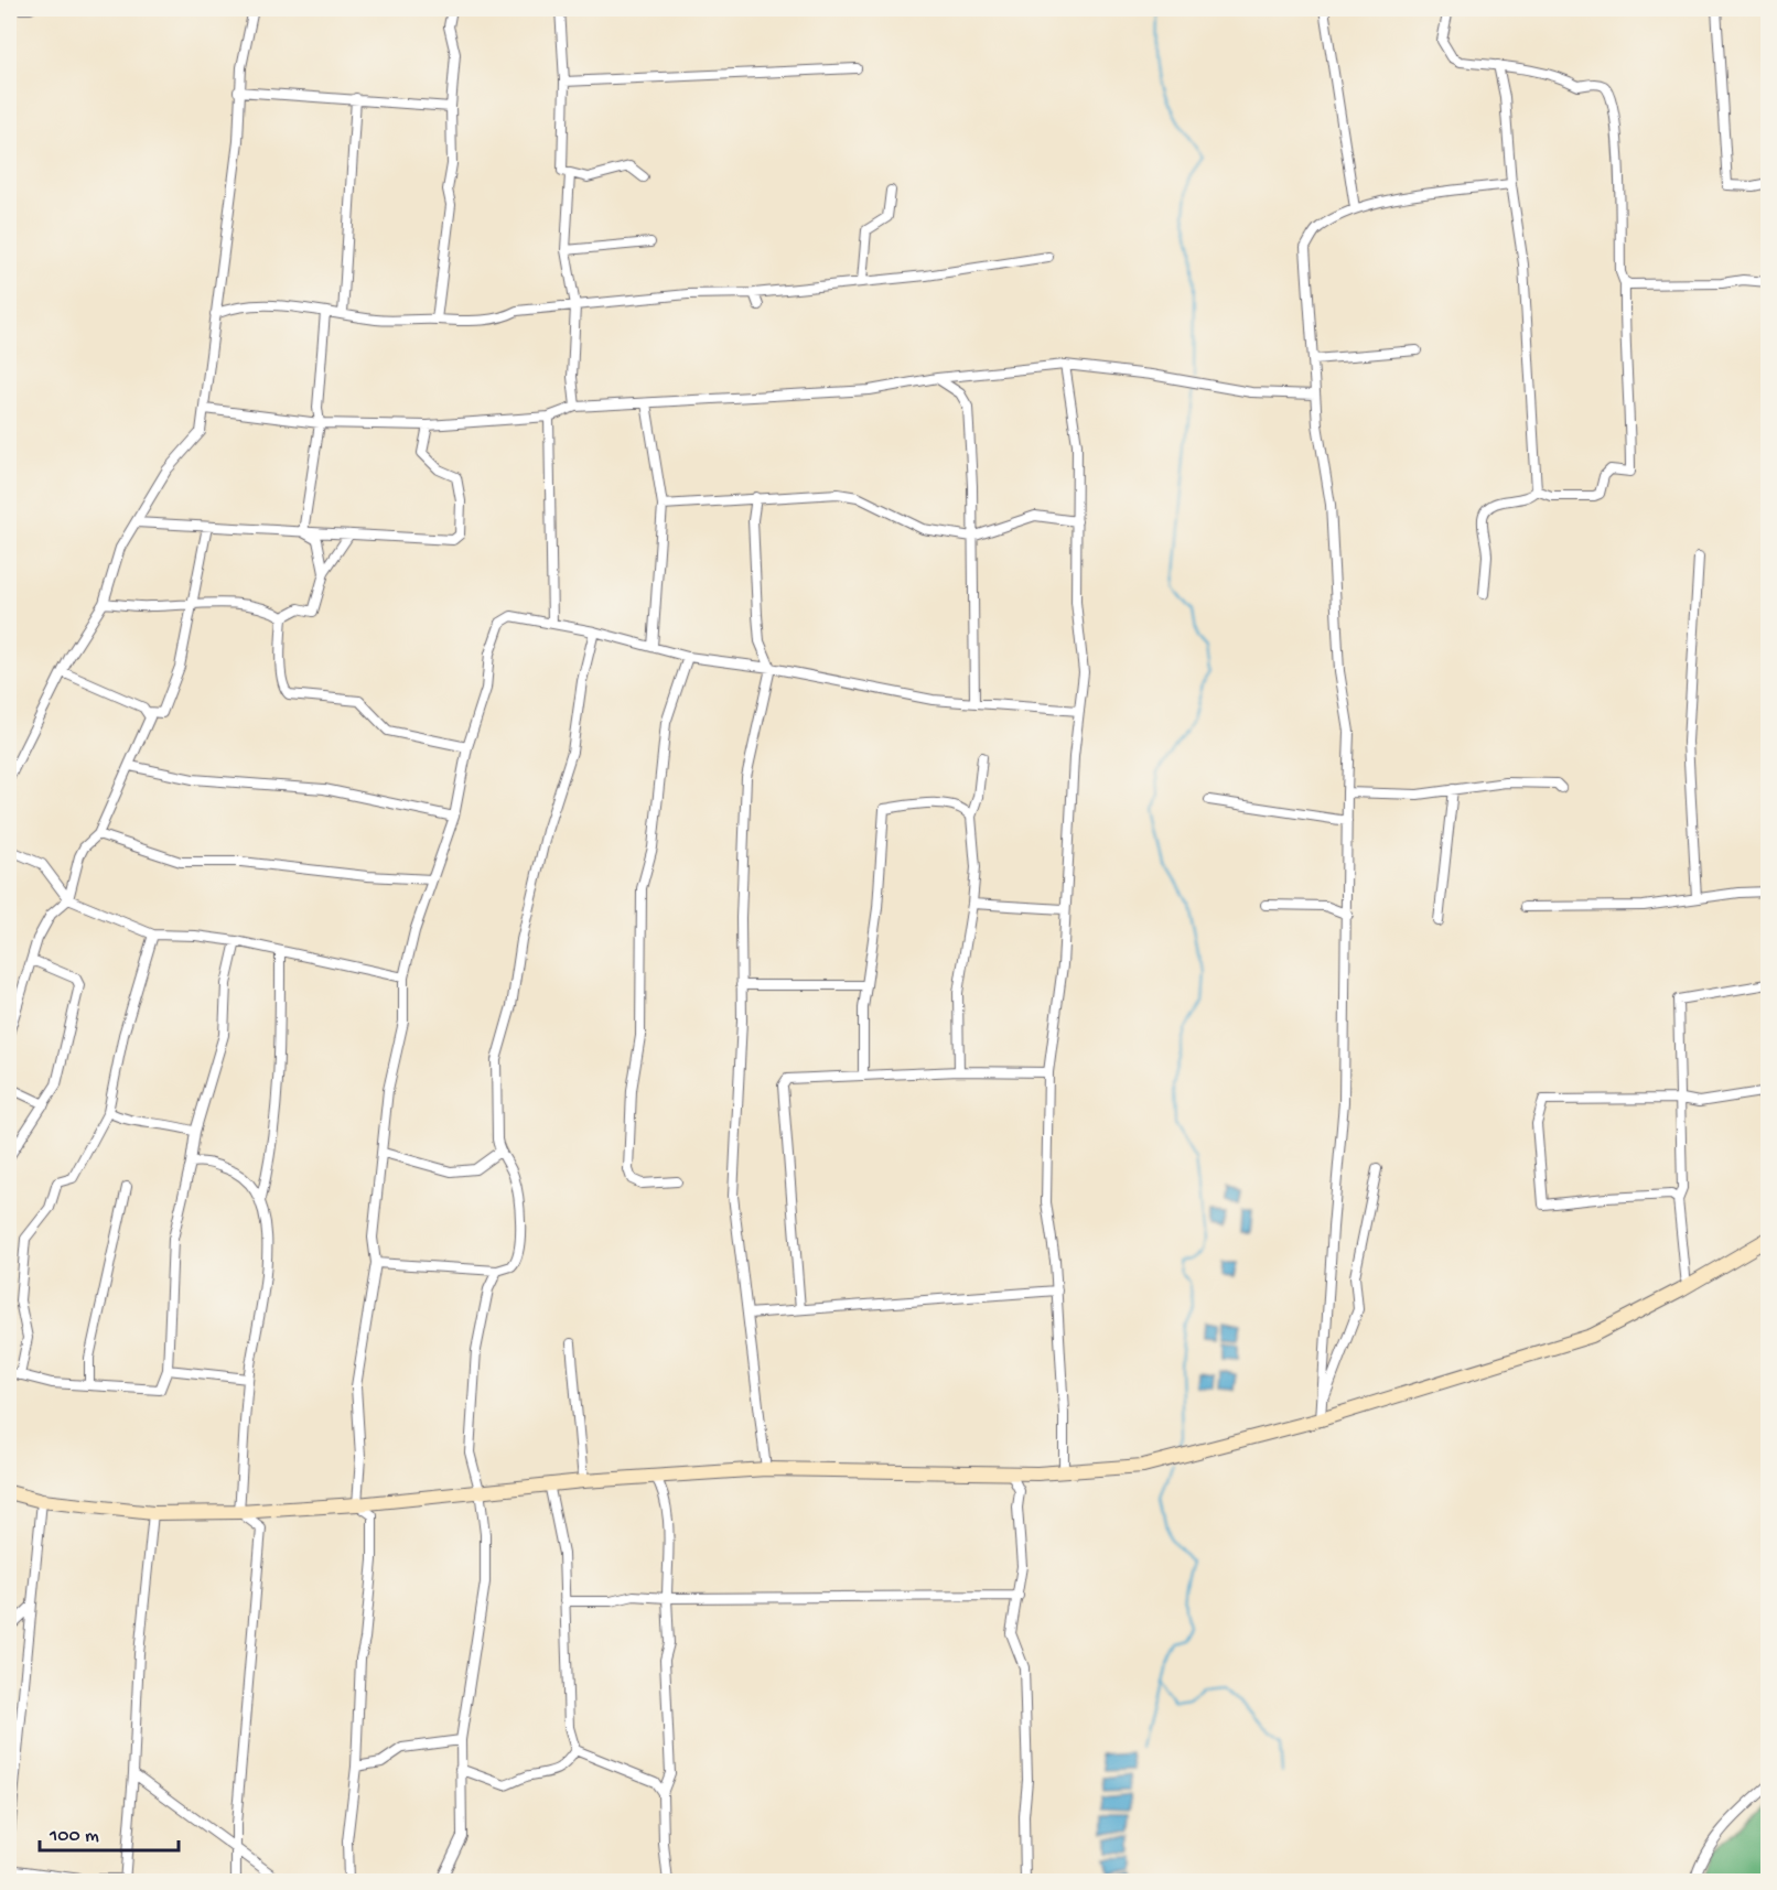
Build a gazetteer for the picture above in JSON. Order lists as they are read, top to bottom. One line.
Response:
{"scale_bar":"100 m"}
